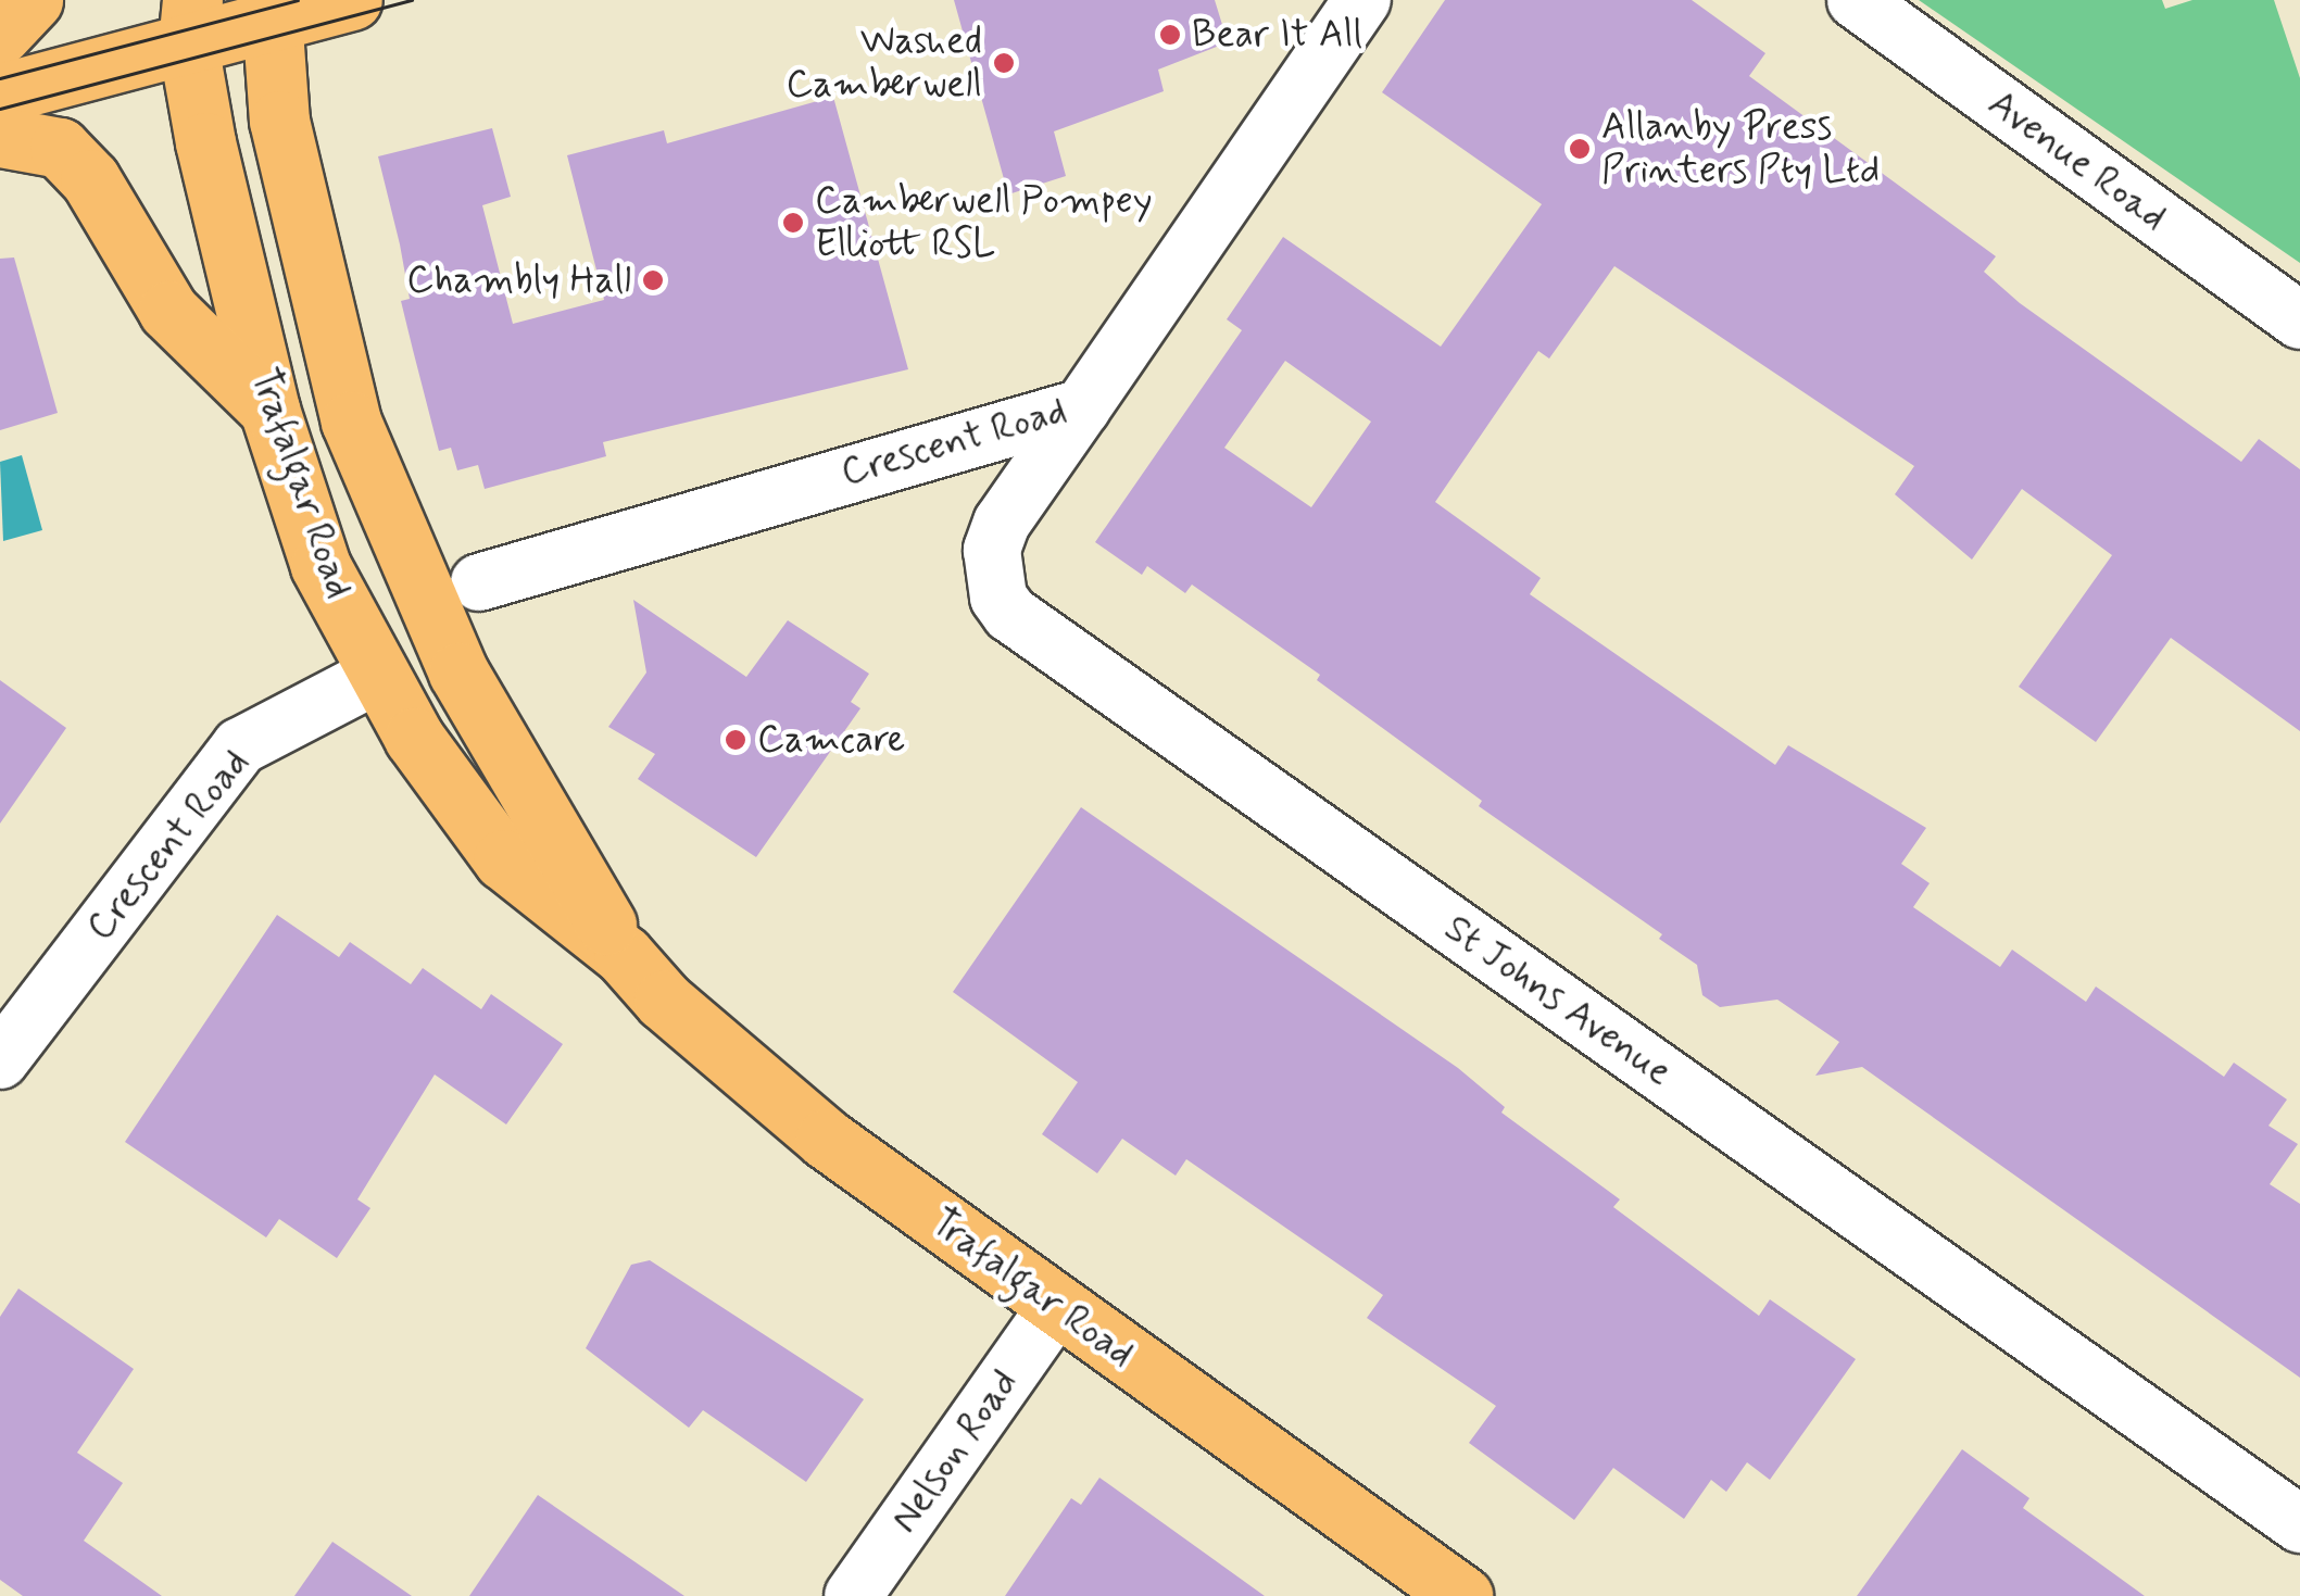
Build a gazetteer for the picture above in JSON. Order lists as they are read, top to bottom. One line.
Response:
{"streets":{"main road":["Trafalgar Road"],"street":["Avenue Road","Crescent Road","St Johns Avenue","Nelson Road"]},"crossings":[["Crescent Road","Trafalgar Road"],["Crescent Road","St Johns Avenue"],["Trafalgar Road","Nelson Road"]],"places":["Bear It All","Washed Camberwell","Allanby Press Printers Pty Ltd","Camberwell Pompey Elliott RSL","Chambly Hall","Camcare"]}
